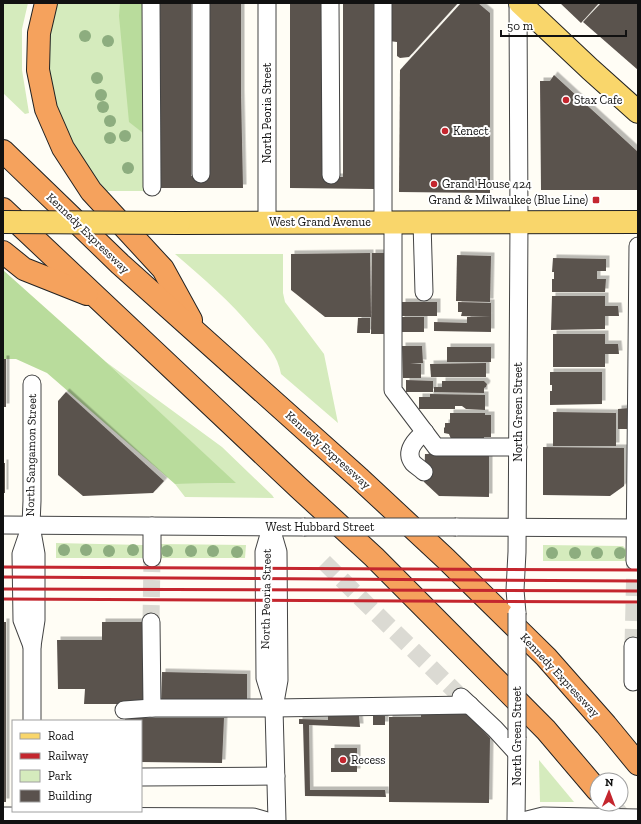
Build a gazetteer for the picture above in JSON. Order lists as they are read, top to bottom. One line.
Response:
{"streets":{"highway":["Kennedy Expressway"],"main road":["West Grand Avenue"],"street":["North Peoria Street","North Green Street","North Sangamon Street","West Hubbard Street"]},"crossings":[["North Peoria Street","West Grand Avenue"],["North Peoria Street","West Hubbard Street"],["West Grand Avenue","North Green Street"],["North Green Street","West Hubbard Street"],["North Sangamon Street","West Hubbard Street"]],"places":{"other":["Stax Cafe","Kenect","Grand House 424","Recess"],"transit":["Grand & Milwaukee (Blue Line)"]},"legend":["Road","Railway","Park","Building"],"scale_bar":"50 m","north":"top"}
